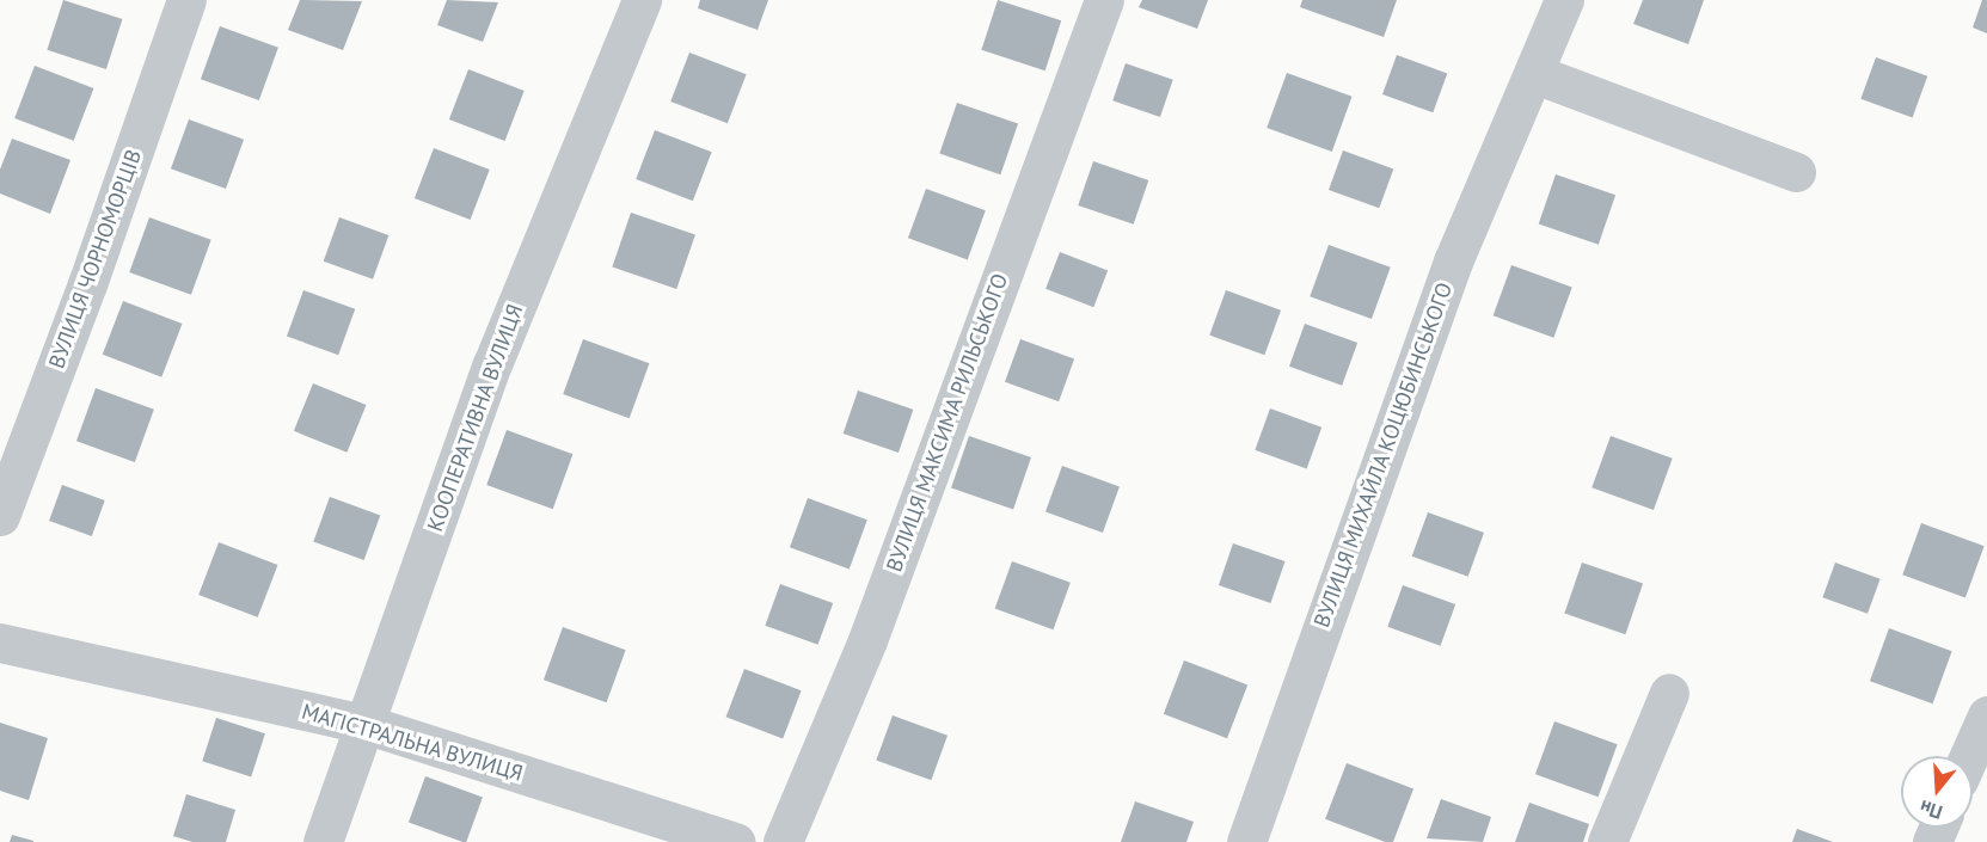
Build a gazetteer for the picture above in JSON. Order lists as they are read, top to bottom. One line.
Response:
{"streets":{"street":["ВУЛИЦЯ ЧОРНОМОРЦІВ","КООПЕРАТИВНА ВУЛИЦЯ","ВУЛИЦЯ МАКСИМА РИЛЬСЬКОГО","ВУЛИЦЯ МИХАЙЛА КОЦЮБИНСЬКОГО","МАГІСТРАЛЬНА ВУЛИЦЯ"]},"crossings":[["КООПЕРАТИВНА ВУЛИЦЯ","МАГІСТРАЛЬНА ВУЛИЦЯ"]],"north":"bottom"}
